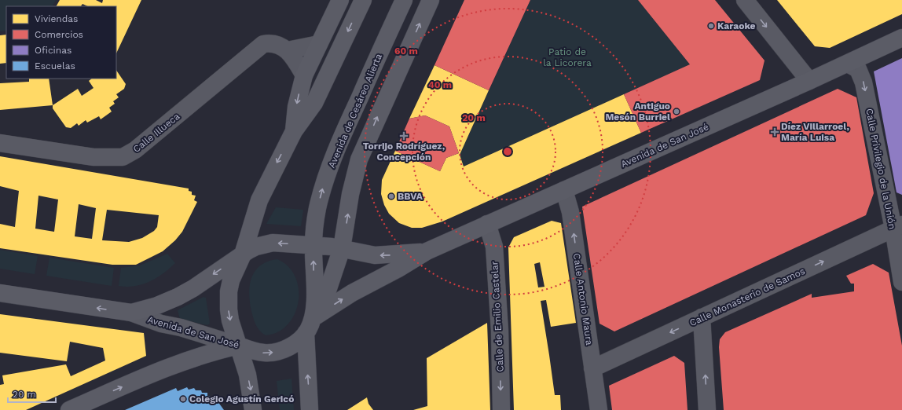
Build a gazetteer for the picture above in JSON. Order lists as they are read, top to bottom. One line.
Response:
{"streets":{"main road":["Avenida de Cesáreo Alierta","Avenida de San José"],"street":["Calle Illueca","Calle Privilegio de la Unión","Calle Monasterio de Samos","Calle Antonio Maura","Calle de Emilio Castelar"]},"crossings":[["Avenida de Cesáreo Alierta","Avenida de San José"],["Avenida de San José","Calle Privilegio de la Unión"],["Avenida de San José","Calle Antonio Maura"],["Avenida de San José","Calle de Emilio Castelar"],["Calle Privilegio de la Unión","Calle Monasterio de Samos"],["Calle Monasterio de Samos","Calle Antonio Maura"]],"one_way":["Calle Privilegio de la Unión","Calle Antonio Maura","Calle de Emilio Castelar"],"parks":["Patio de la Licorera"],"places":{"other":["Karaoke","Antiguo Mesón Burriel","BBVA","Colegio Agustín Gericó"],"health":["Díez Villarroel, María Luisa","Torrijo Rodríguez, Concepción"]},"legend":["Viviendas","Comercios","Oficinas","Escuelas"],"scale_bar":"20 m","rings":["60 m","40 m","20 m"]}
